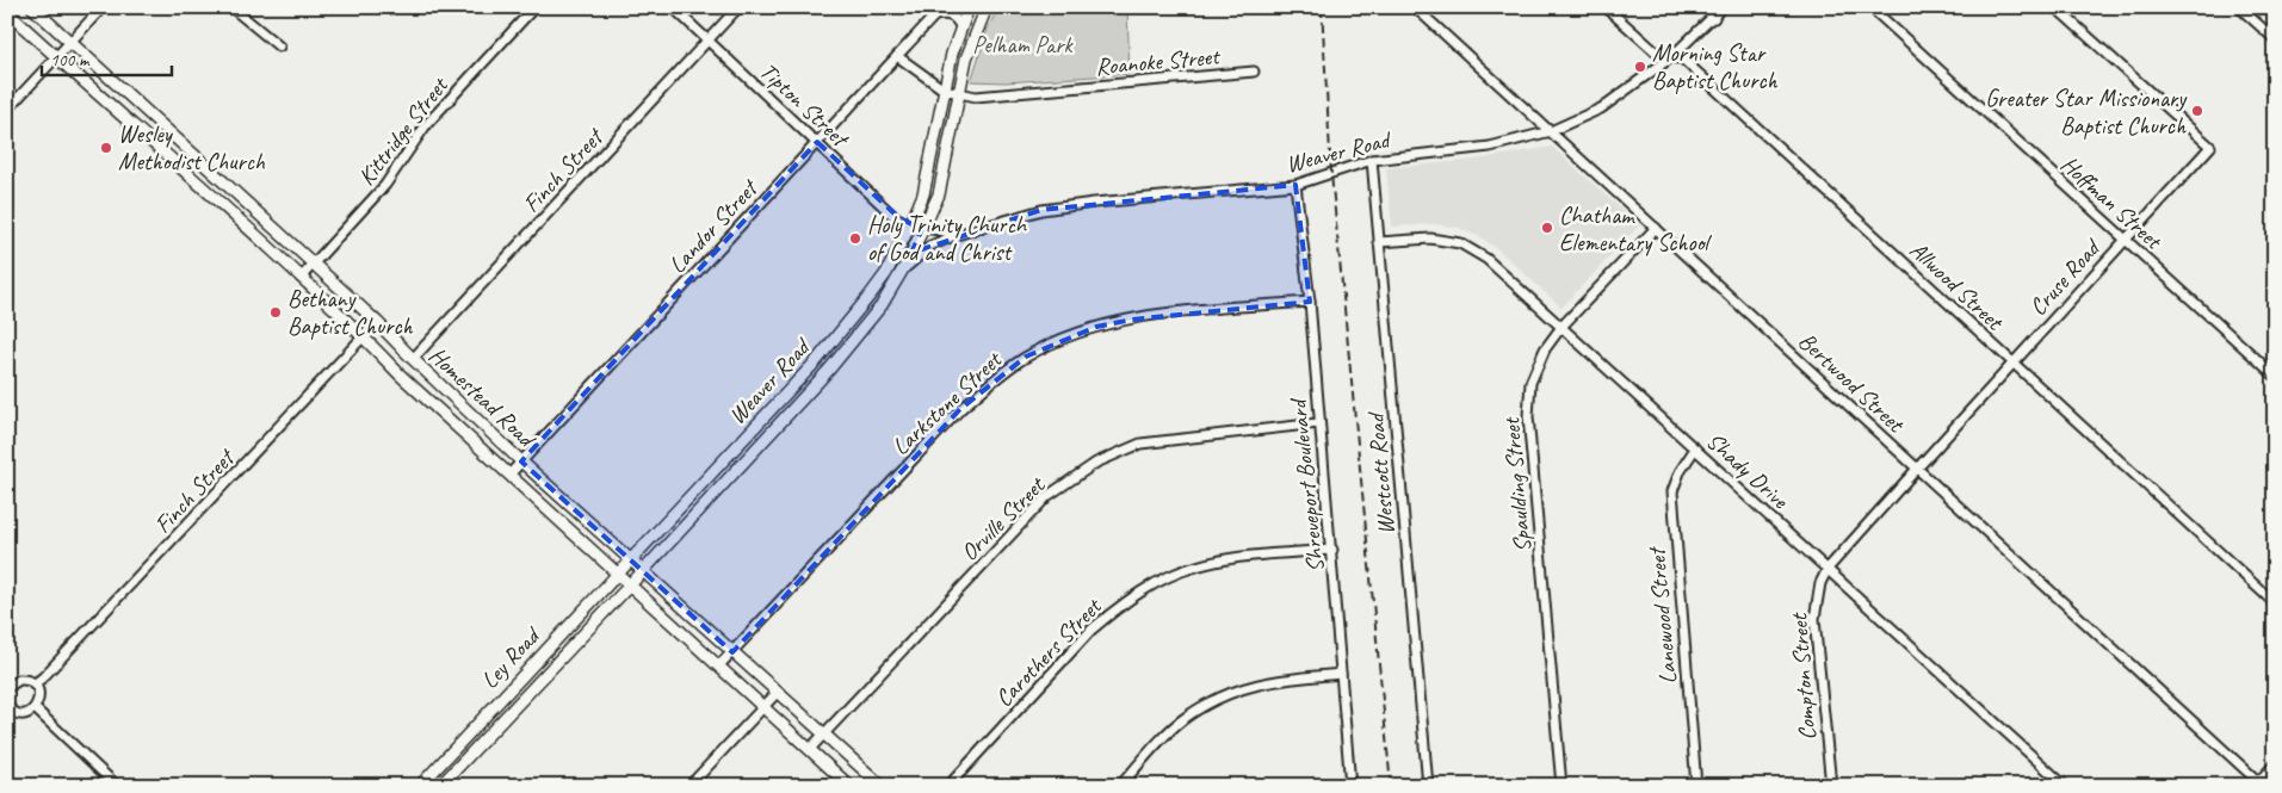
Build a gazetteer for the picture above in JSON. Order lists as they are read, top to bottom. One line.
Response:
{"streets":{"main road":["Weaver Road","Homestead Road","Ley Road"],"street":["Roanoke Street","Tipton Street","Kittridge Street","Finch Street","Hoffman Street","Landor Street","Cruse Road","Allwood Street","Bertwood Street","Larkstone Street","Shady Drive","Westcott Road","Spaulding Street","Shreveport Boulevard","Orville Street","Lanewood Street","Carothers Street","Compton Street"]},"crossings":[["Roanoke Street","Landor Street"],["Tipton Street","Weaver Road"],["Tipton Street","Finch Street"],["Tipton Street","Landor Street"],["Kittridge Street","Homestead Road"],["Weaver Road","Allwood Street"],["Weaver Road","Bertwood Street"],["Weaver Road","Homestead Road"],["Weaver Road","Westcott Road"],["Weaver Road","Shreveport Boulevard"],["Weaver Road","Ley Road"],["Finch Street","Homestead Road"],["Hoffman Street","Cruse Road"],["Landor Street","Homestead Road"],["Cruse Road","Allwood Street"],["Cruse Road","Bertwood Street"],["Cruse Road","Shady Drive"],["Cruse Road","Compton Street"],["Bertwood Street","Spaulding Street"],["Homestead Road","Larkstone Street"],["Homestead Road","Orville Street"],["Homestead Road","Ley Road"],["Larkstone Street","Shreveport Boulevard"],["Shady Drive","Westcott Road"],["Shady Drive","Spaulding Street"],["Shady Drive","Lanewood Street"],["Shady Drive","Compton Street"],["Shreveport Boulevard","Orville Street"],["Shreveport Boulevard","Carothers Street"]],"parks":["Pelham Park"],"places":["Morning Star Baptist Church","Greater Star Missionary Baptist Church","Wesley Methodist Church","Chatham Elementary School","Holy Trinity Church of God and Christ","Bethany Baptist Church"],"scale_bar":"100 m"}
